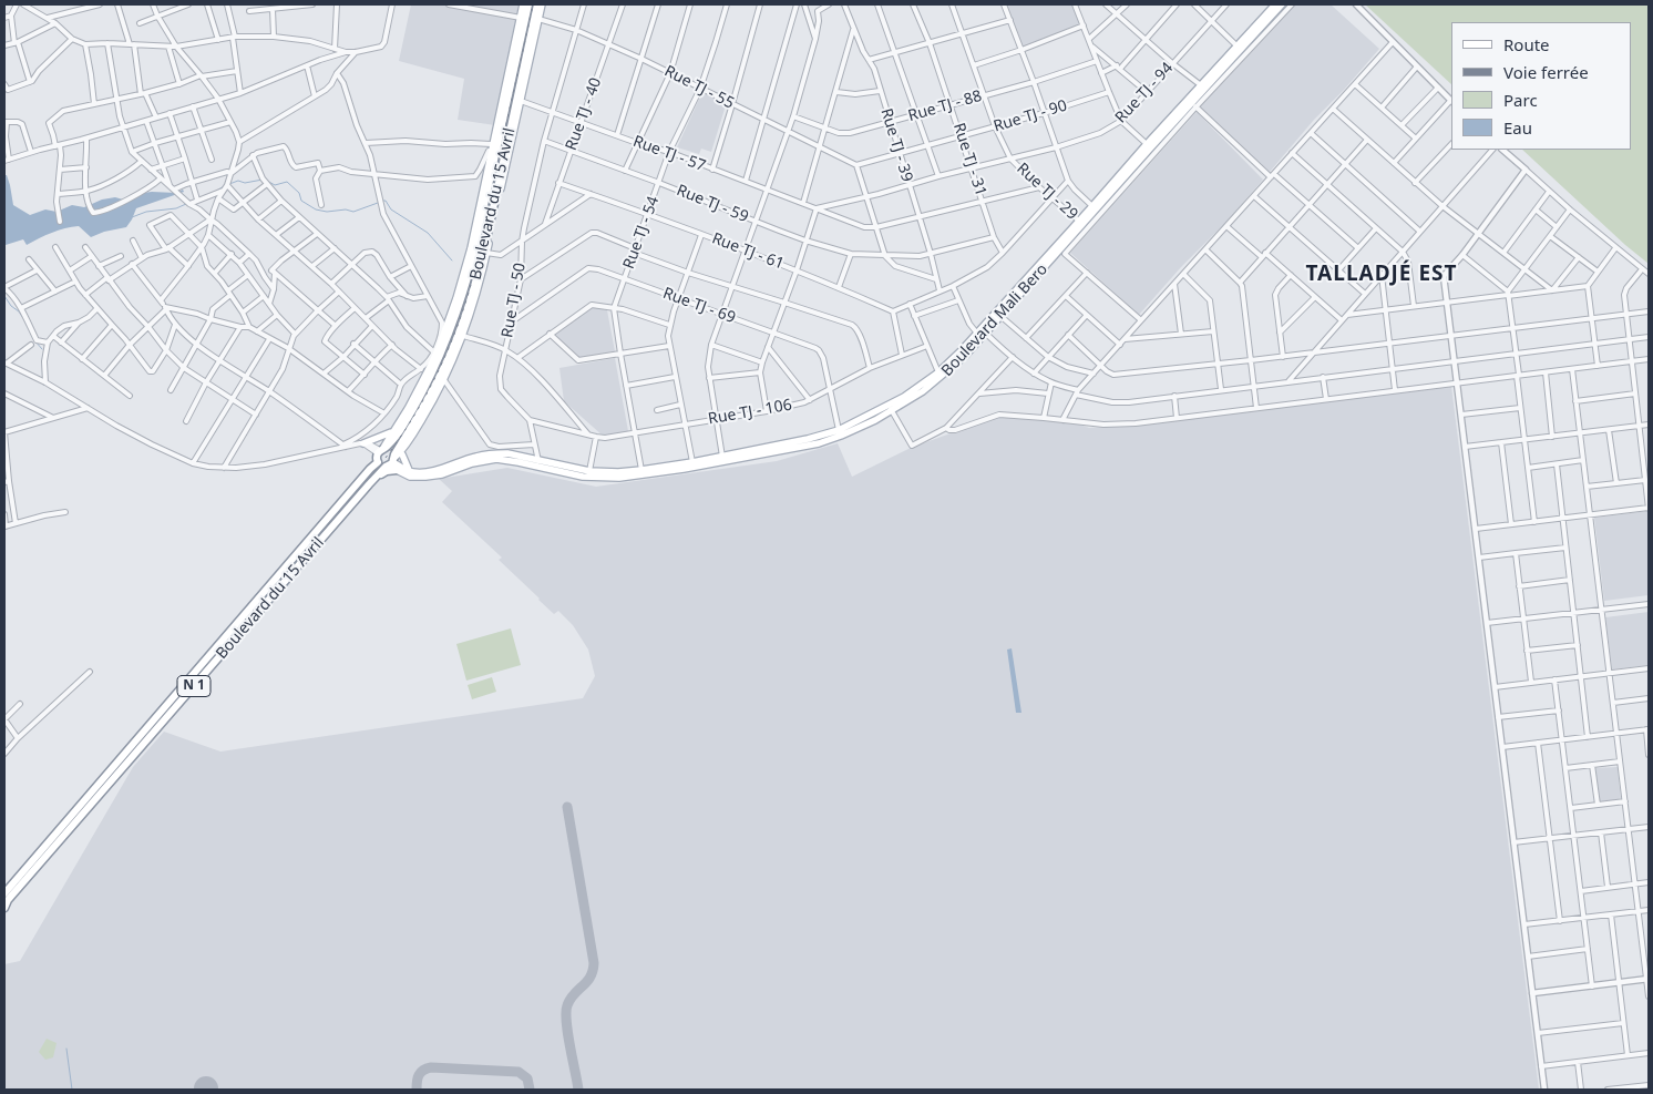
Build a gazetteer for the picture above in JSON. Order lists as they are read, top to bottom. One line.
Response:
{"streets":{"highway":["Boulevard du 15 Avril","N 1"],"main road":["Boulevard Mali Bero"],"street":["Rue TJ - 55","Rue TJ - 94","Rue TJ - 88","Rue TJ - 40","Rue TJ - 90","Rue TJ - 39","Rue TJ - 57","Rue TJ - 31","Rue TJ - 29","Rue TJ - 59","Rue TJ - 54","Rue TJ - 61","Rue TJ - 50","Rue TJ - 69","Rue TJ - 106"]},"crossings":[["Rue TJ - 55","Rue TJ - 40"],["Rue TJ - 55","Rue TJ - 90"],["Rue TJ - 55","Boulevard du 15 Avril"],["Rue TJ - 55","Rue TJ - 54"],["Rue TJ - 55","Rue TJ - 50"],["Rue TJ - 94","Rue TJ - 39"],["Rue TJ - 94","Rue TJ - 57"],["Rue TJ - 94","Rue TJ - 31"],["Rue TJ - 94","Rue TJ - 29"],["Rue TJ - 88","Rue TJ - 39"],["Rue TJ - 88","Rue TJ - 31"],["Rue TJ - 88","Rue TJ - 29"],["Rue TJ - 40","Rue TJ - 57"],["Rue TJ - 40","Rue TJ - 59"],["Rue TJ - 40","Rue TJ - 61"],["Rue TJ - 90","Rue TJ - 39"],["Rue TJ - 90","Rue TJ - 31"],["Rue TJ - 90","Rue TJ - 29"],["Rue TJ - 39","Rue TJ - 59"],["Rue TJ - 57","Boulevard du 15 Avril"],["Rue TJ - 57","Rue TJ - 54"],["Rue TJ - 57","Rue TJ - 50"],["Rue TJ - 31","Rue TJ - 59"],["Rue TJ - 29","Boulevard Mali Bero"],["Boulevard du 15 Avril","Boulevard Mali Bero"],["Rue TJ - 59","Rue TJ - 54"],["Rue TJ - 59","Rue TJ - 50"],["Rue TJ - 54","Rue TJ - 61"],["Rue TJ - 54","Rue TJ - 69"],["Rue TJ - 54","Boulevard Mali Bero"],["Rue TJ - 54","Rue TJ - 106"],["Rue TJ - 50","Rue TJ - 69"],["Rue TJ - 69","Boulevard Mali Bero"],["Rue TJ - 69","Rue TJ - 106"]],"districts":["TALLADJÉ EST"],"legend":["Route","Voie ferrée","Parc","Eau"]}
